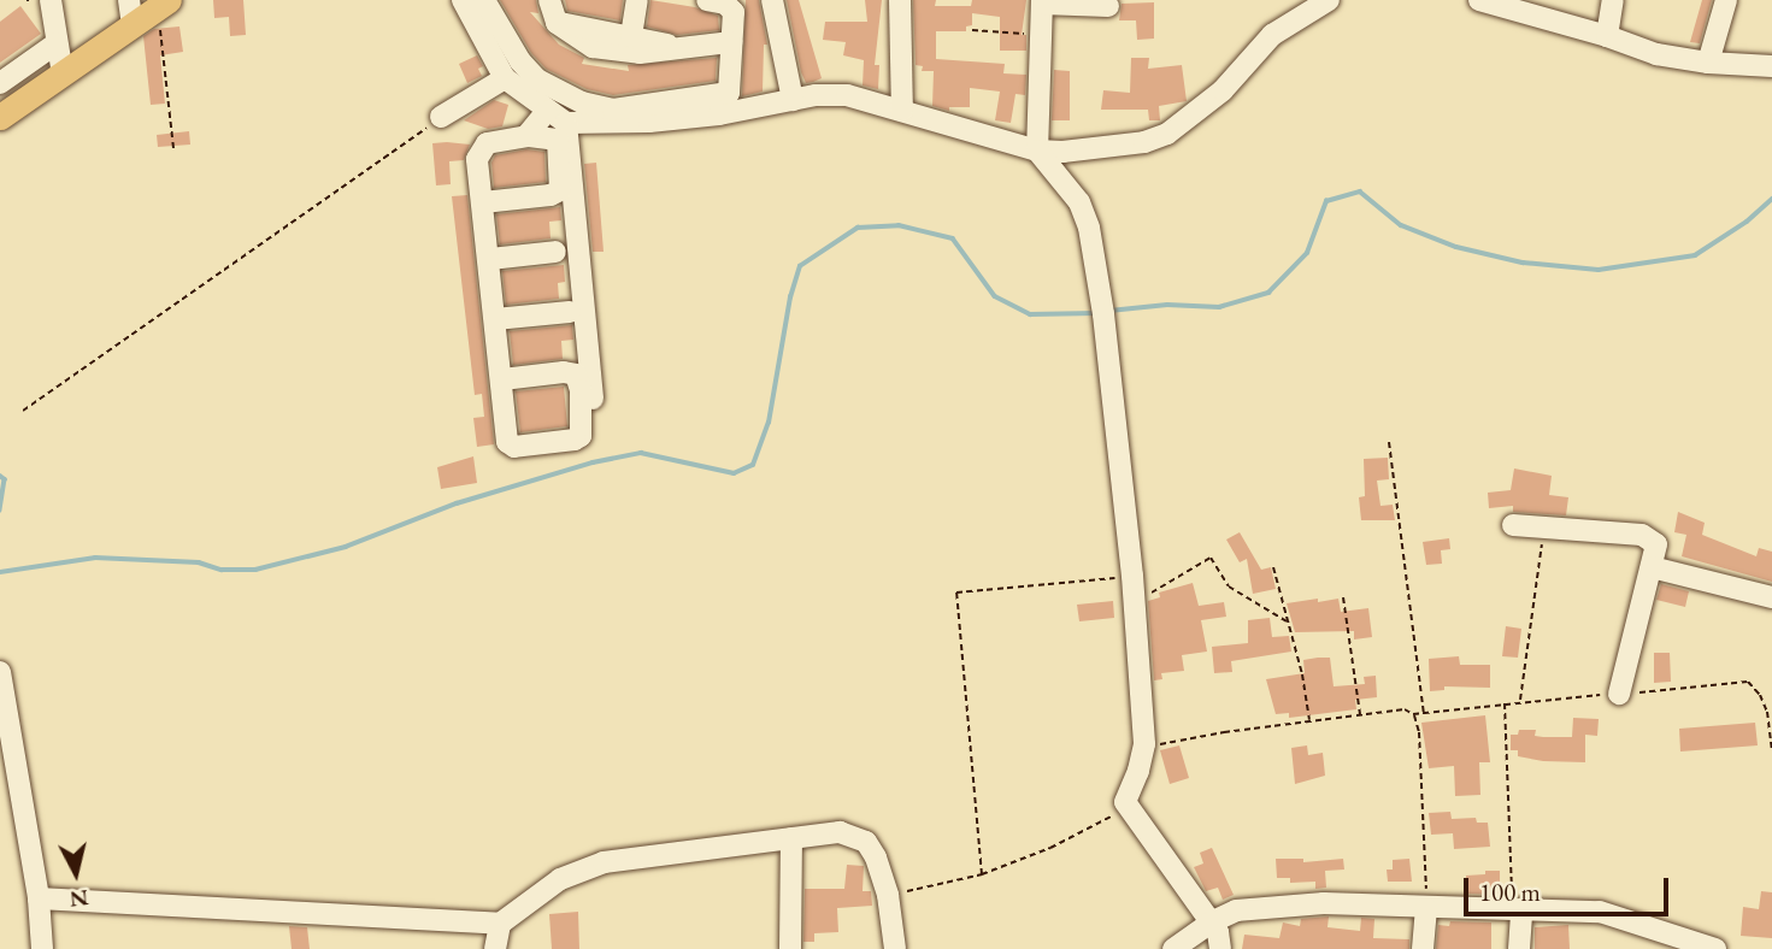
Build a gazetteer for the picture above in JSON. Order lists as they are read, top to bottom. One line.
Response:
{"scale_bar":"100 m","north":"bottom"}
